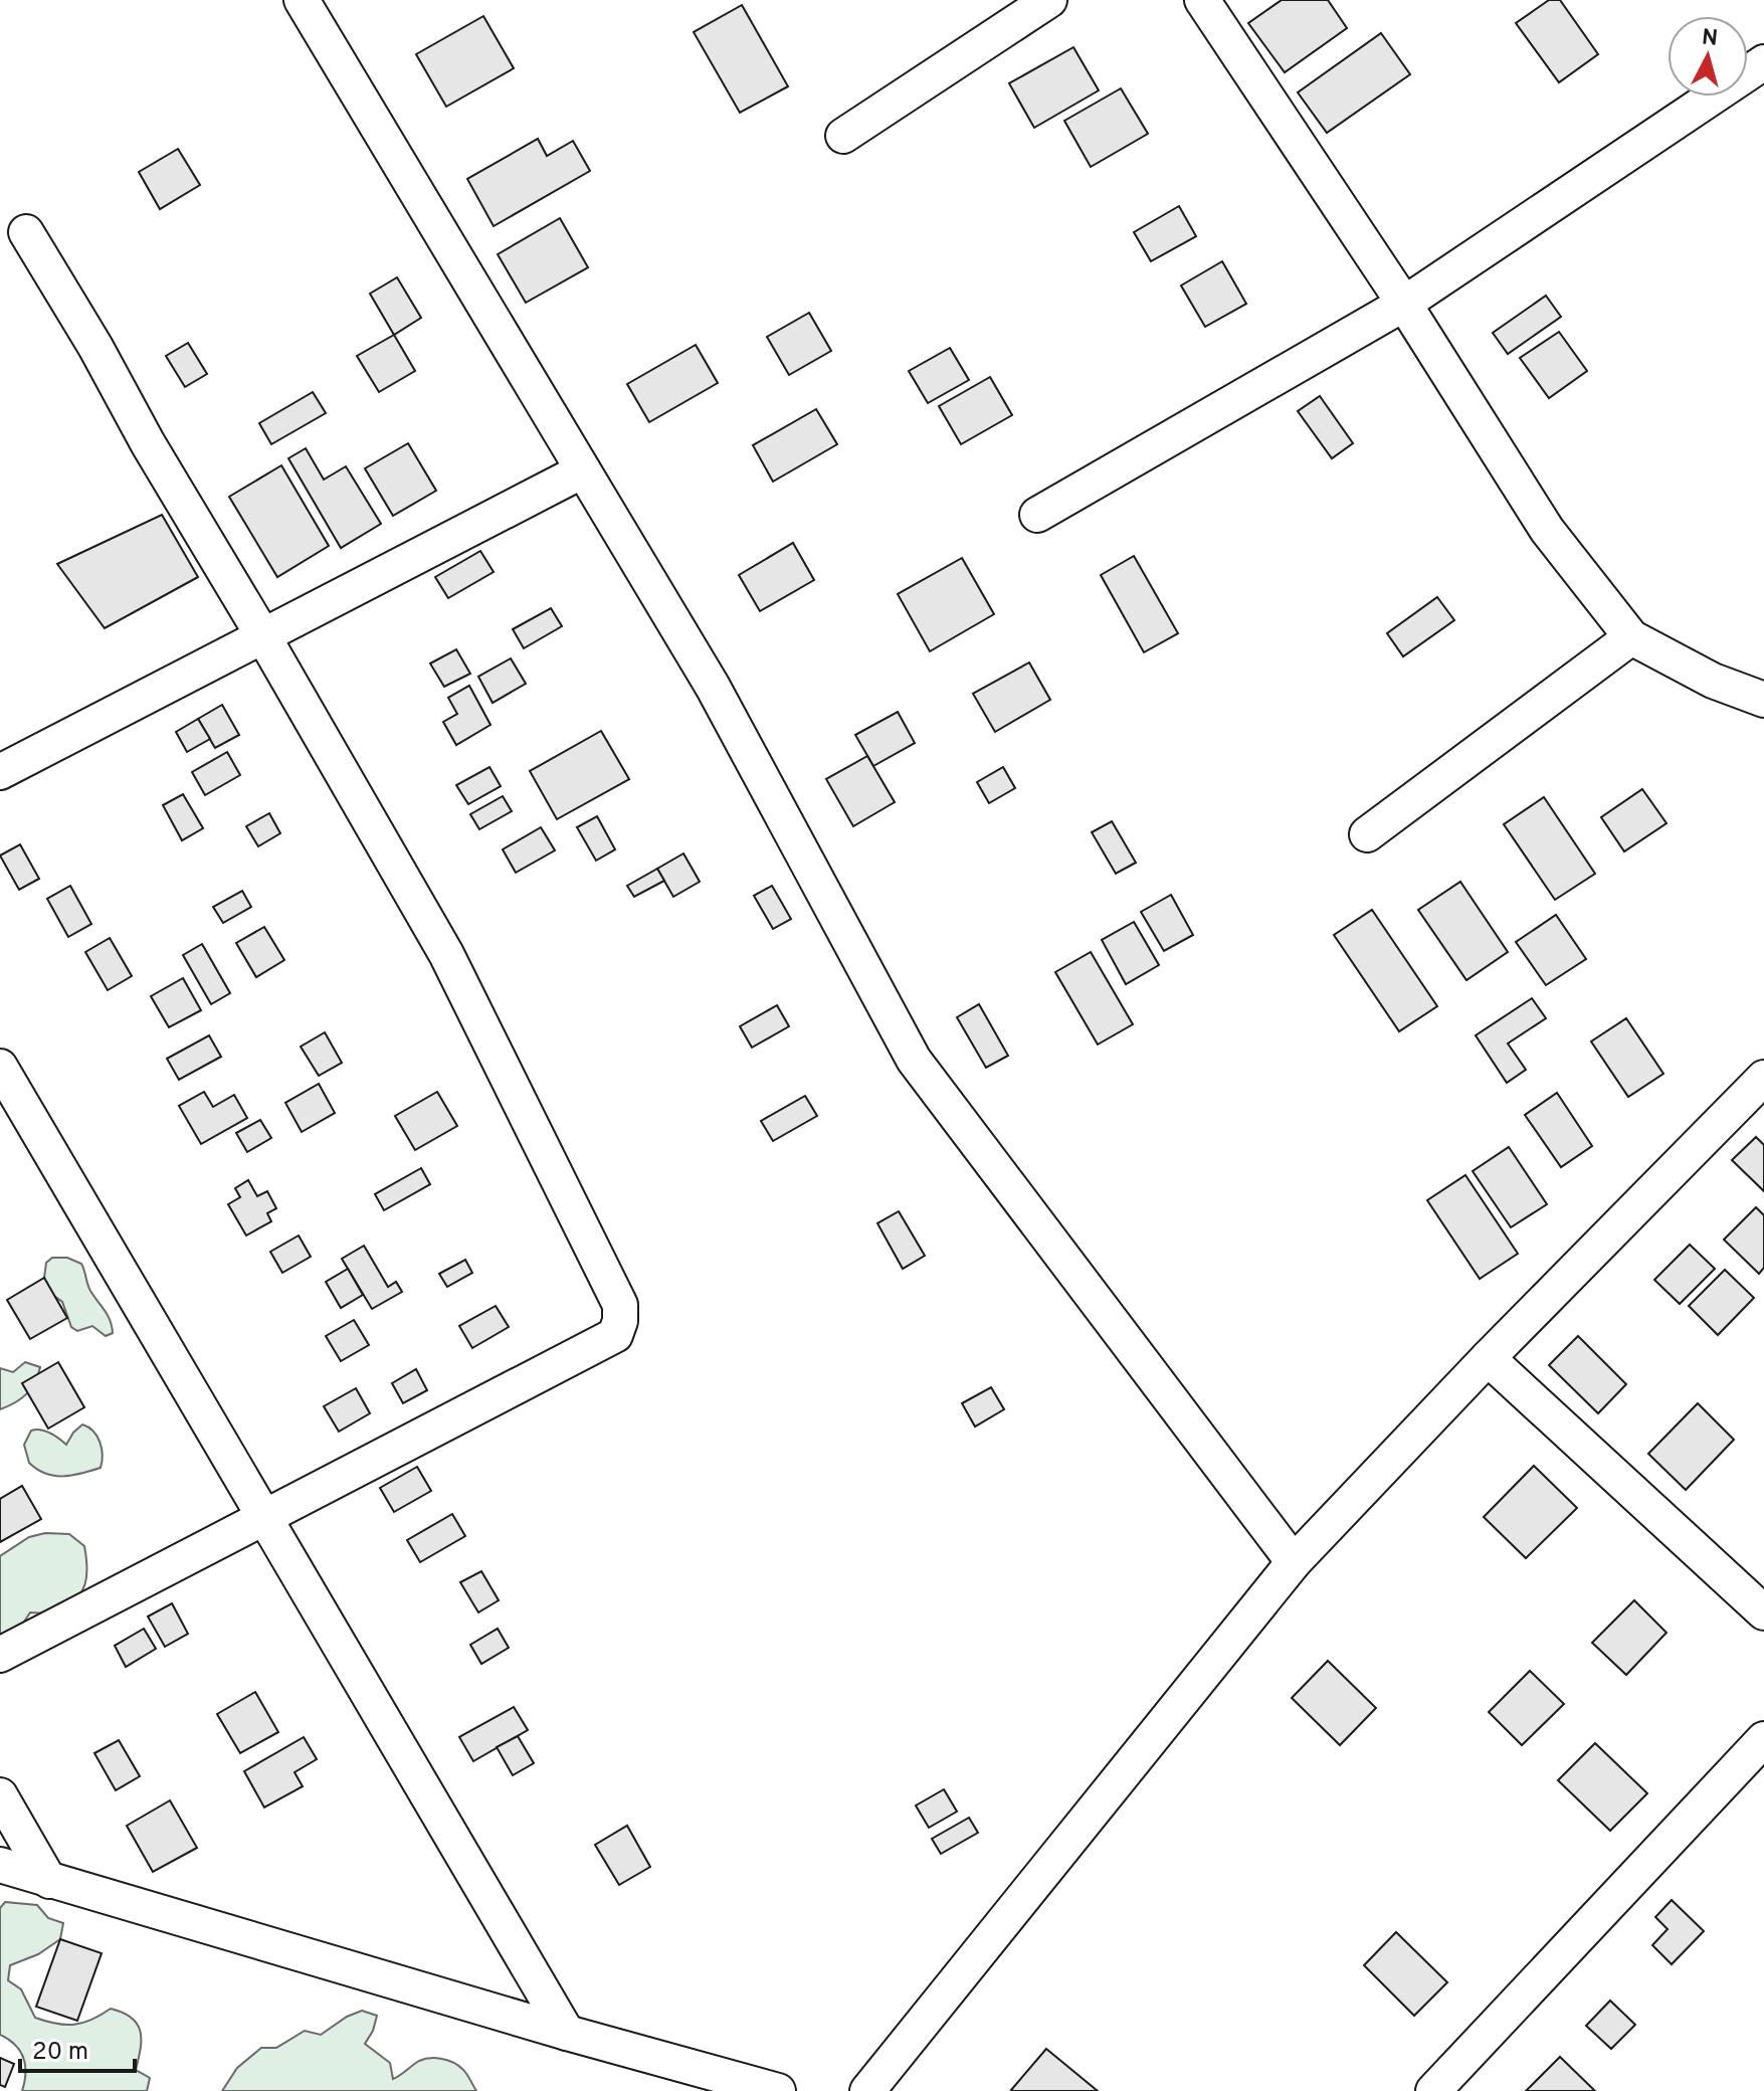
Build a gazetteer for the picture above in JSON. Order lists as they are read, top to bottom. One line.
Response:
{"scale_bar":"20 m","north":"top"}
